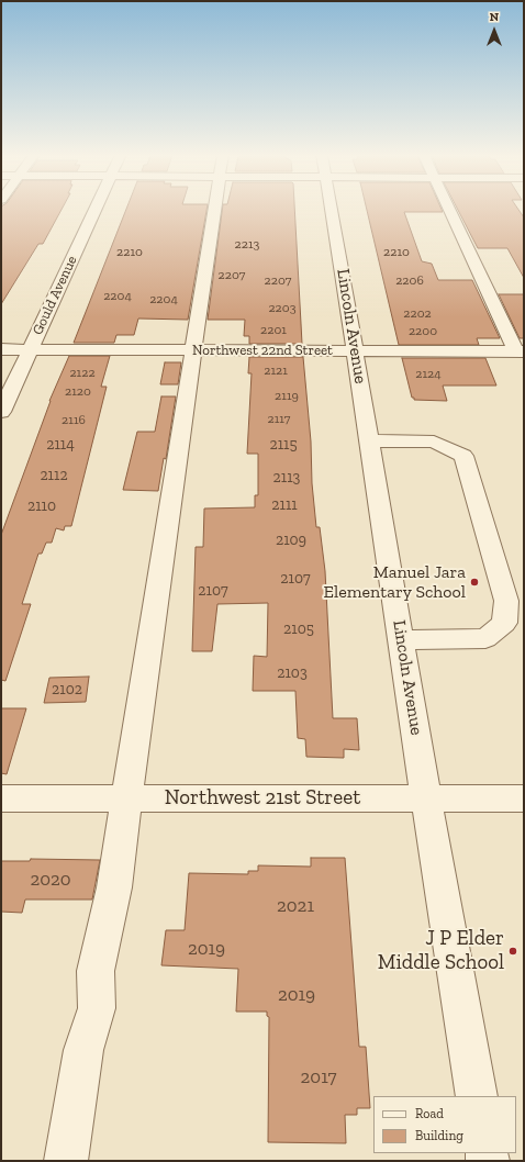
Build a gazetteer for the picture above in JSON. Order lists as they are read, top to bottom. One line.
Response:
{"streets":{"street":["Gould Avenue","Lincoln Avenue","Northwest 22nd Street","Northwest 21st Street"]},"crossings":[["Gould Avenue","Northwest 22nd Street"],["Lincoln Avenue","Northwest 22nd Street"],["Lincoln Avenue","Northwest 21st Street"]],"places":["Manuel Jara Elementary School","J P Elder Middle School"],"house_numbers":["2213","2210","2210","2207","2207","2206","2204","2204","2203","2202","2201","2200","2121","2122","2124","2120","2119","2117","2116","2114","2115","2112","2113","2111","2110","2109","2107","2107","2105","2103","2102","2020","2021","2019","2019","2017"],"legend":["Road","Building"],"north":"top"}
